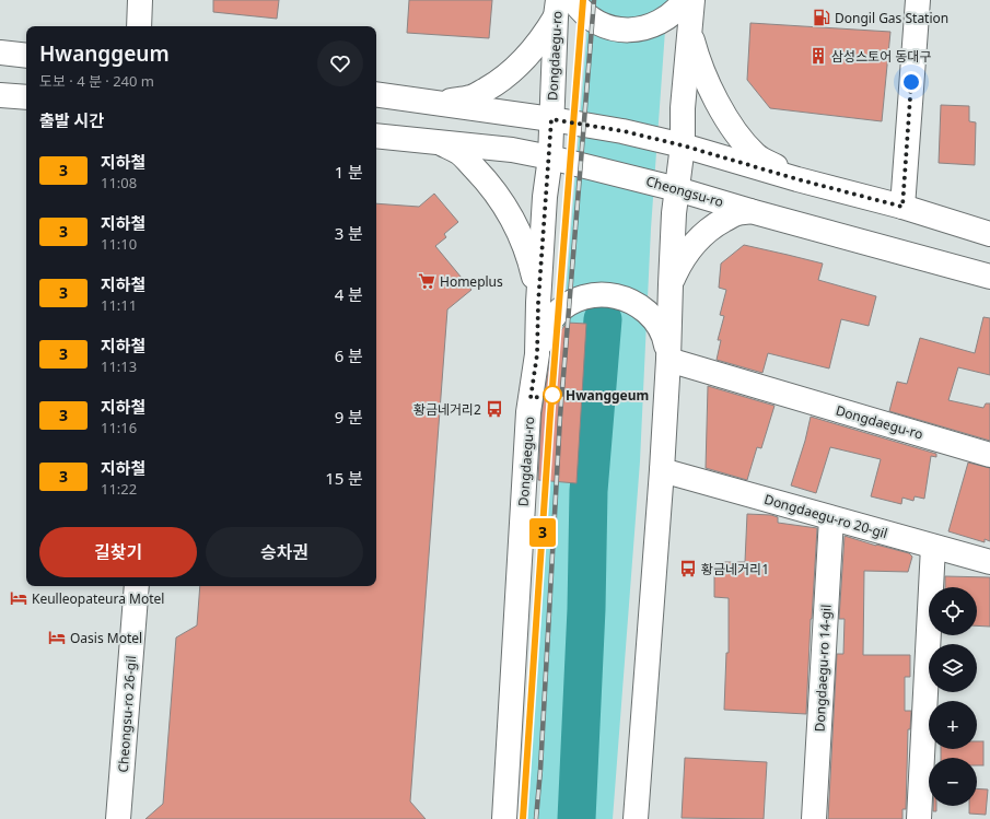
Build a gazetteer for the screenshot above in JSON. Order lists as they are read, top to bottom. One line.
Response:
{"streets":{"main road":["Dongdaegu-ro","Cheongsu-ro","Dongdaegu-ro 20-gil","Dongdaegu-ro 14-gil","Cheongsu-ro 26-gil"]},"crossings":[["Dongdaegu-ro","Cheongsu-ro"],["Dongdaegu-ro 20-gil","Dongdaegu-ro 14-gil"]],"places":{"fuel station":["Dongil Gas Station"],"building":["삼성스토어 동대구"],"supermarket":["Homeplus"],"other":["Hwanggeum"],"bus stop":["황금네거리2","황금네거리1"],"hotel":["Keulleopateura Motel","Oasis Motel"]},"lines":["metro line 3"],"page":{"on_map":"3","heading":[["Hwanggeum","도보 · 4 분 · 240 m"],"출발 시간"],"list":[{"mark":"3","name":"지하철","note":"11:08","value":"1 분"},{"mark":"3","name":"지하철","note":"11:10","value":"3 분"},{"mark":"3","name":"지하철","note":"11:11","value":"4 분"},{"mark":"3","name":"지하철","note":"11:13","value":"6 분"},{"mark":"3","name":"지하철","note":"11:16","value":"9 분"},{"mark":"3","name":"지하철","note":"11:22","value":"15 분"}],"buttons":["길찾기","승차권"],"map_buttons":["+","−"]}}
